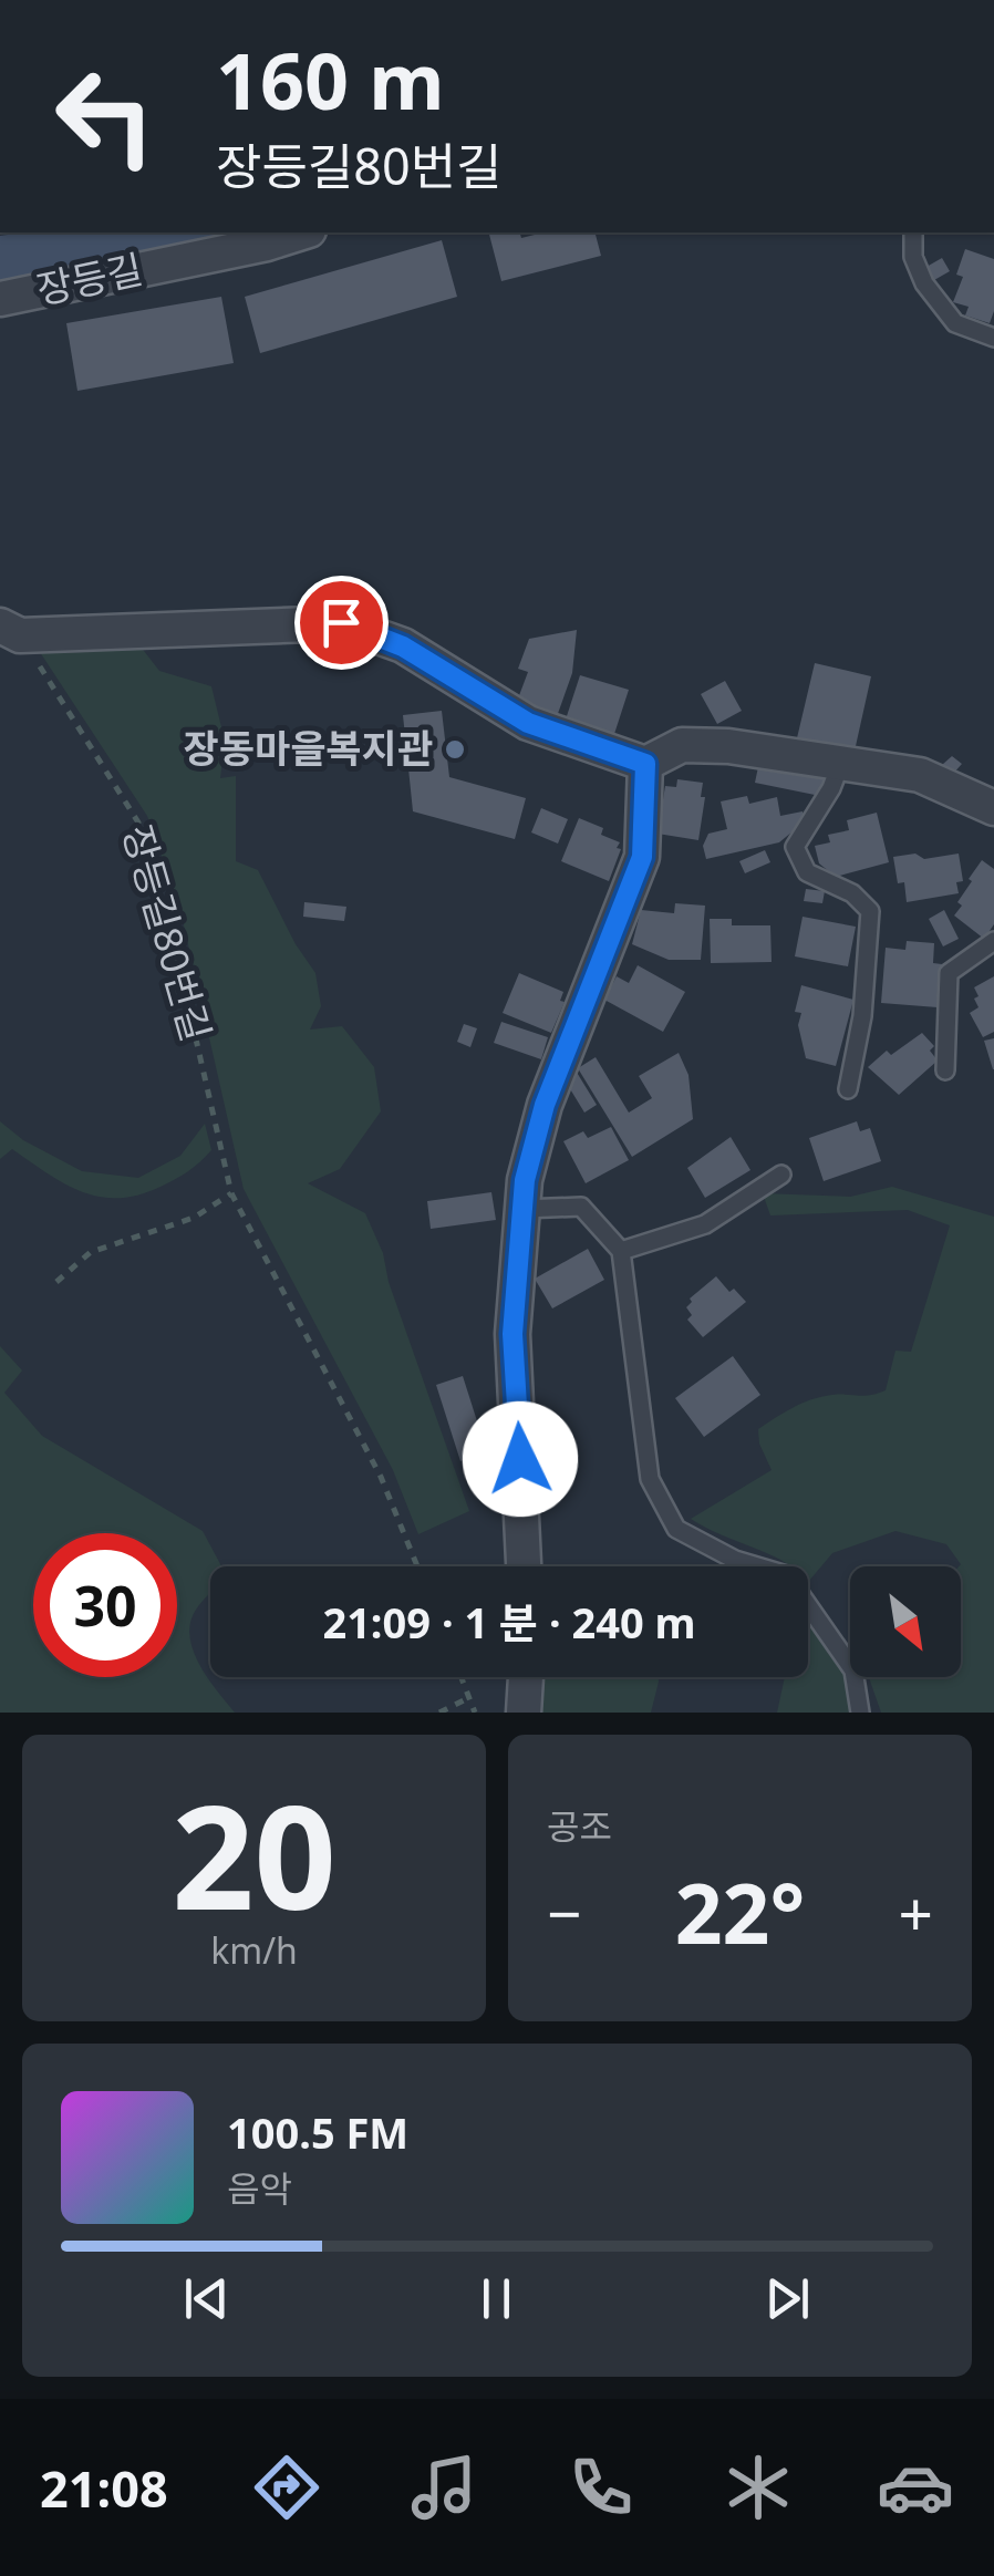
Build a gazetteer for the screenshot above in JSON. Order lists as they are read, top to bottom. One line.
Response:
{"streets":{"street":["장등길"],"path":["장등길80번길"]},"places":["장동마을복지관"],"north":"bottom right","page":{"turn":["160 m","장등길80번길"],"limit":"30","trip":"21:09 · 1 분 · 240 m","tile":[["20","km/h"],"공조"],"heat":["−","22°","+"],"song":["100.5 FM","음악"],"tabs":"21:08"}}
